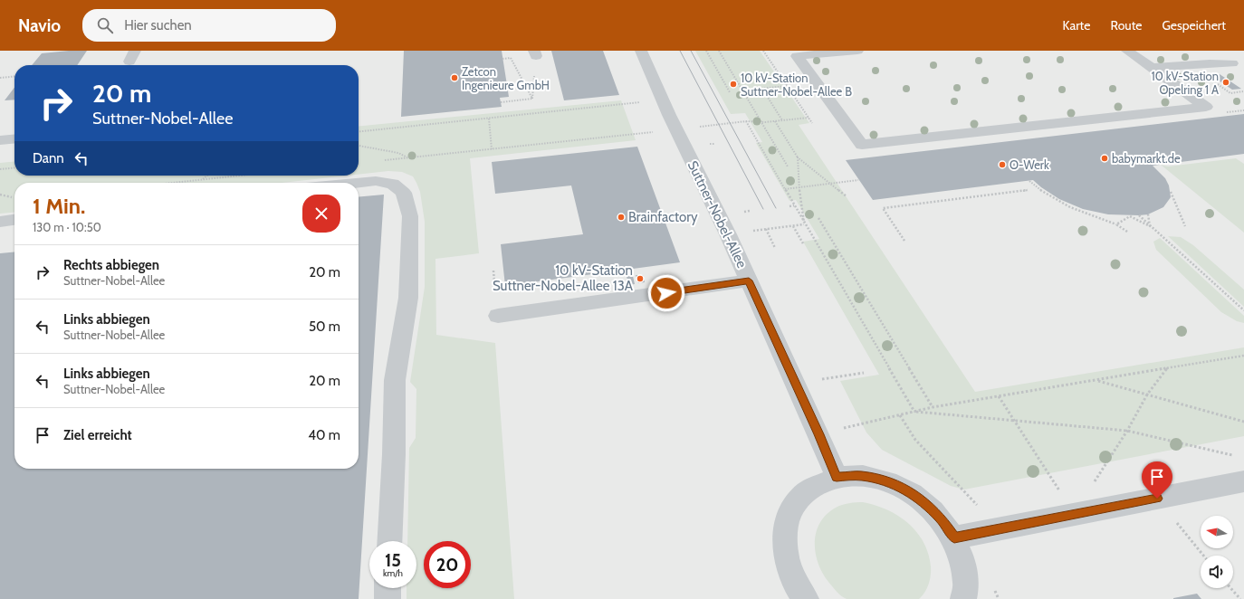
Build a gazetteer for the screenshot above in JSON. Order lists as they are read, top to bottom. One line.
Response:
{"streets":{"street":["Suttner-Nobel-Allee"]},"places":["Zetcon Ingenieure GmbH","10 kV-Station Opelring 1 A","10 kV-Station Suttner-Nobel-Allee B","babymarkt.de","O-Werk","Brainfactory","10 kV-Station Suttner-Nobel-Allee 13A"],"north":"left","page":{"header":"Navio","search":"Hier suchen","nav":["Karte","Route","Gespeichert"],"turn":["20 m","Suttner-Nobel-Allee"],"then":"Dann","heading":["1 Min.","130 m · 10:50"],"list":[{"name":"Rechts abbiegen","note":"Suttner-Nobel-Allee","value":"20 m"},{"name":"Links abbiegen","note":"Suttner-Nobel-Allee","value":"50 m"},{"name":"Links abbiegen","note":"Suttner-Nobel-Allee","value":"20 m"},{"name":"Ziel erreicht","value":"40 m"}],"speed":"15 km/h","limit":"20"}}
